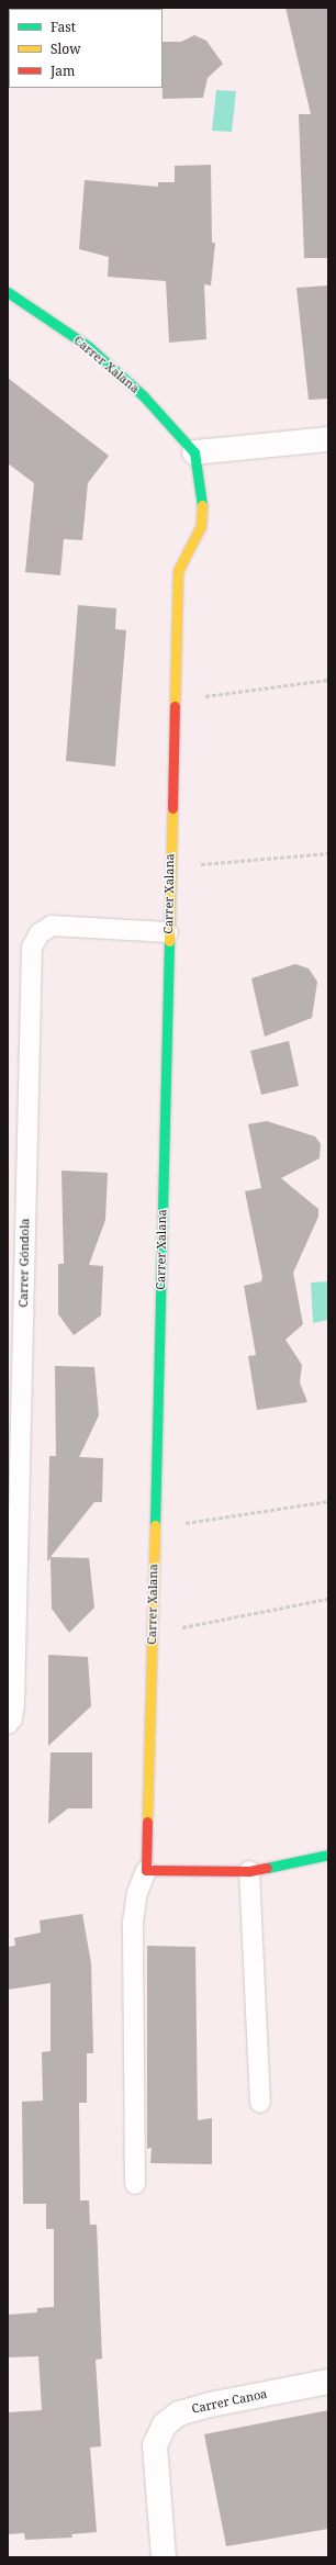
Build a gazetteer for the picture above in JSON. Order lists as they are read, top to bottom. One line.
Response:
{"streets":{"street":["Carrer Xalana","Carrer Canoa"],"lane":["Carrer Góndola"]},"crossings":[["Carrer Xalana","Carrer Góndola"]],"legend":["Fast","Slow","Jam"]}
